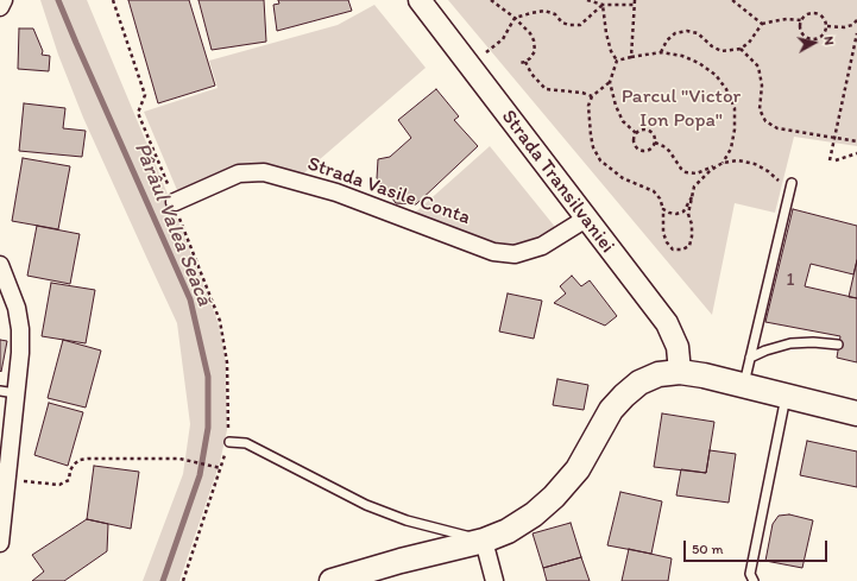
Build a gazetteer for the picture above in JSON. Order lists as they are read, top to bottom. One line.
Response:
{"streets":{"street":["Strada Transilvaniei","Strada Vasile Conta"]},"crossings":[["Strada Transilvaniei","Strada Vasile Conta"]],"water":["Pârâul Valea Seacă"],"parks":["Parcul \"Victor Ion Popa\""],"house_numbers":["1"],"scale_bar":"50 m","north":"right"}
